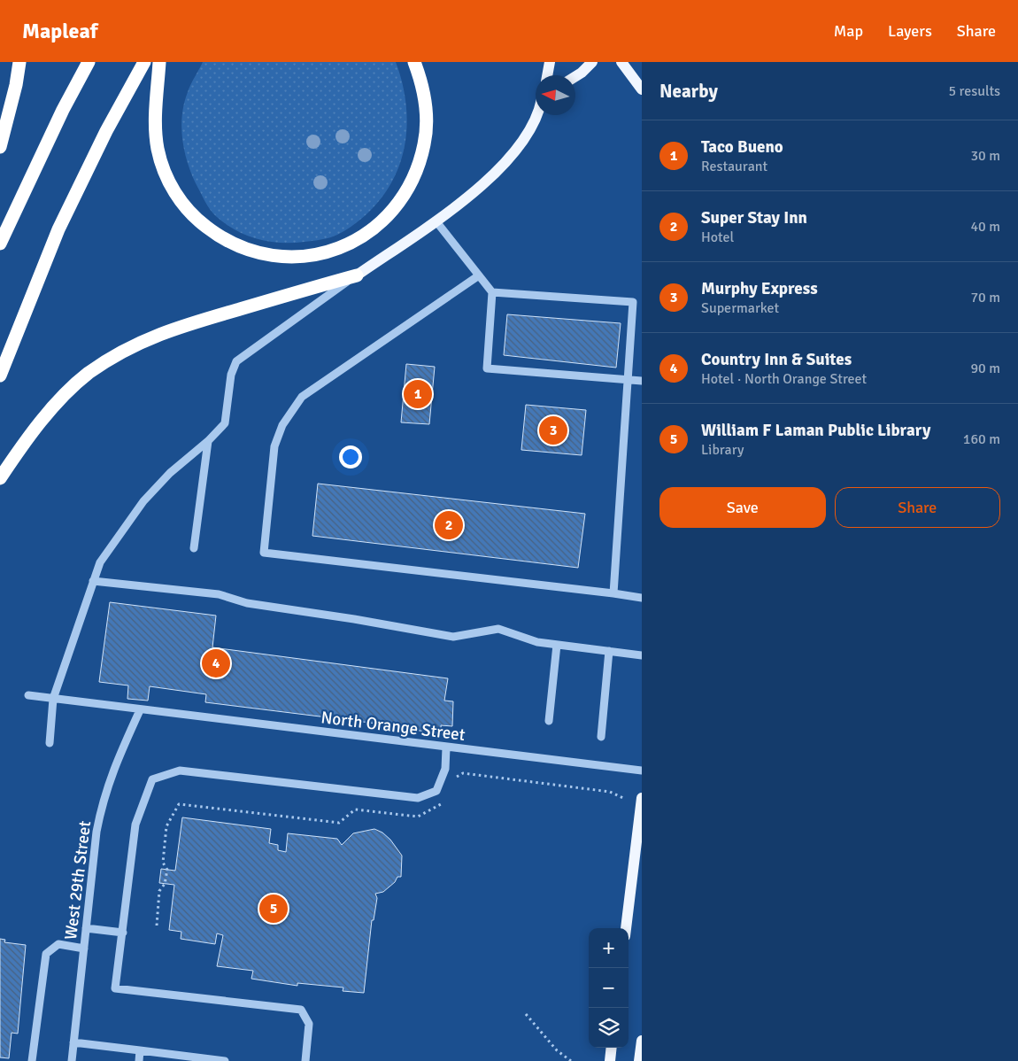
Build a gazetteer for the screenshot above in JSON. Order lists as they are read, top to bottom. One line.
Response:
{"streets":{"street":["North Orange Street","West 29th Street"]},"crossings":[["North Orange Street","West 29th Street"]],"north":"left","page":{"header":"Mapleaf","nav":["Map","Layers","Share"],"heading":["Nearby","5 results"],"list":[{"mark":"1","name":"Taco Bueno","note":"Restaurant","value":"30 m"},{"mark":"2","name":"Super Stay Inn","note":"Hotel","value":"40 m"},{"mark":"3","name":"Murphy Express","note":"Supermarket","value":"70 m"},{"mark":"4","name":"Country Inn & Suites","note":"Hotel · North Orange Street","value":"90 m"},{"mark":"5","name":"William F Laman Public Library","note":"Library","value":"160 m"}],"pins":["1","3","2","4","5"],"buttons":["Save","Share"],"map_buttons":["+","−"]}}
